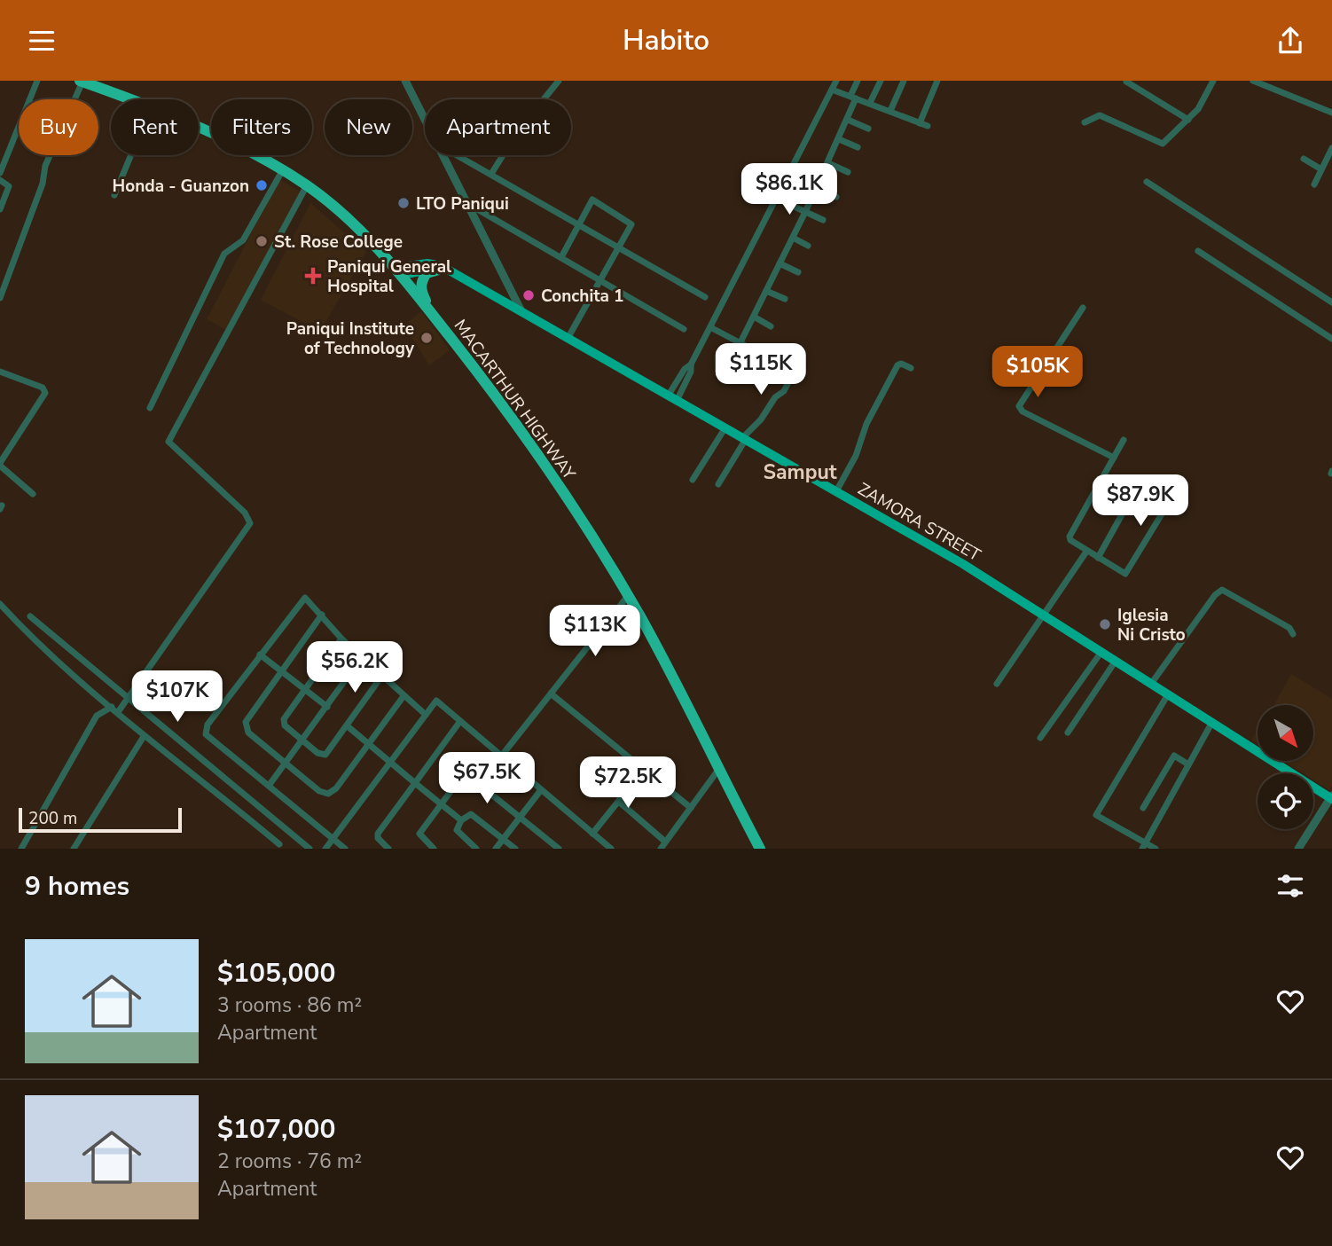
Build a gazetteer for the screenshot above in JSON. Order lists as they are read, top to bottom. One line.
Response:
{"streets":{"highway":["MACARTHUR HIGHWAY"],"main road":["ZAMORA STREET"]},"districts":["Samput"],"places":{"other":["Honda - Guanzon","LTO Paniqui","St. Rose College","Conchita 1","Paniqui Institute of Technology","Iglesia Ni Cristo"],"health":["Paniqui General Hospital"]},"scale_bar":"200 m","north":"bottom right","page":{"header":"Habito","chip":["Buy","Rent","Filters","New","Apartment"],"price":["$86.1K","$115K","$105K","$87.9K","$113K","$56.2K","$107K","$67.5K","$72.5K"],"scale":"200 m","heading":"9 homes","list":[{"name":"$105,000","note":"3 rooms · 86 m² · Apartment"},{"name":"$107,000","note":"2 rooms · 76 m² · Apartment"}]}}
